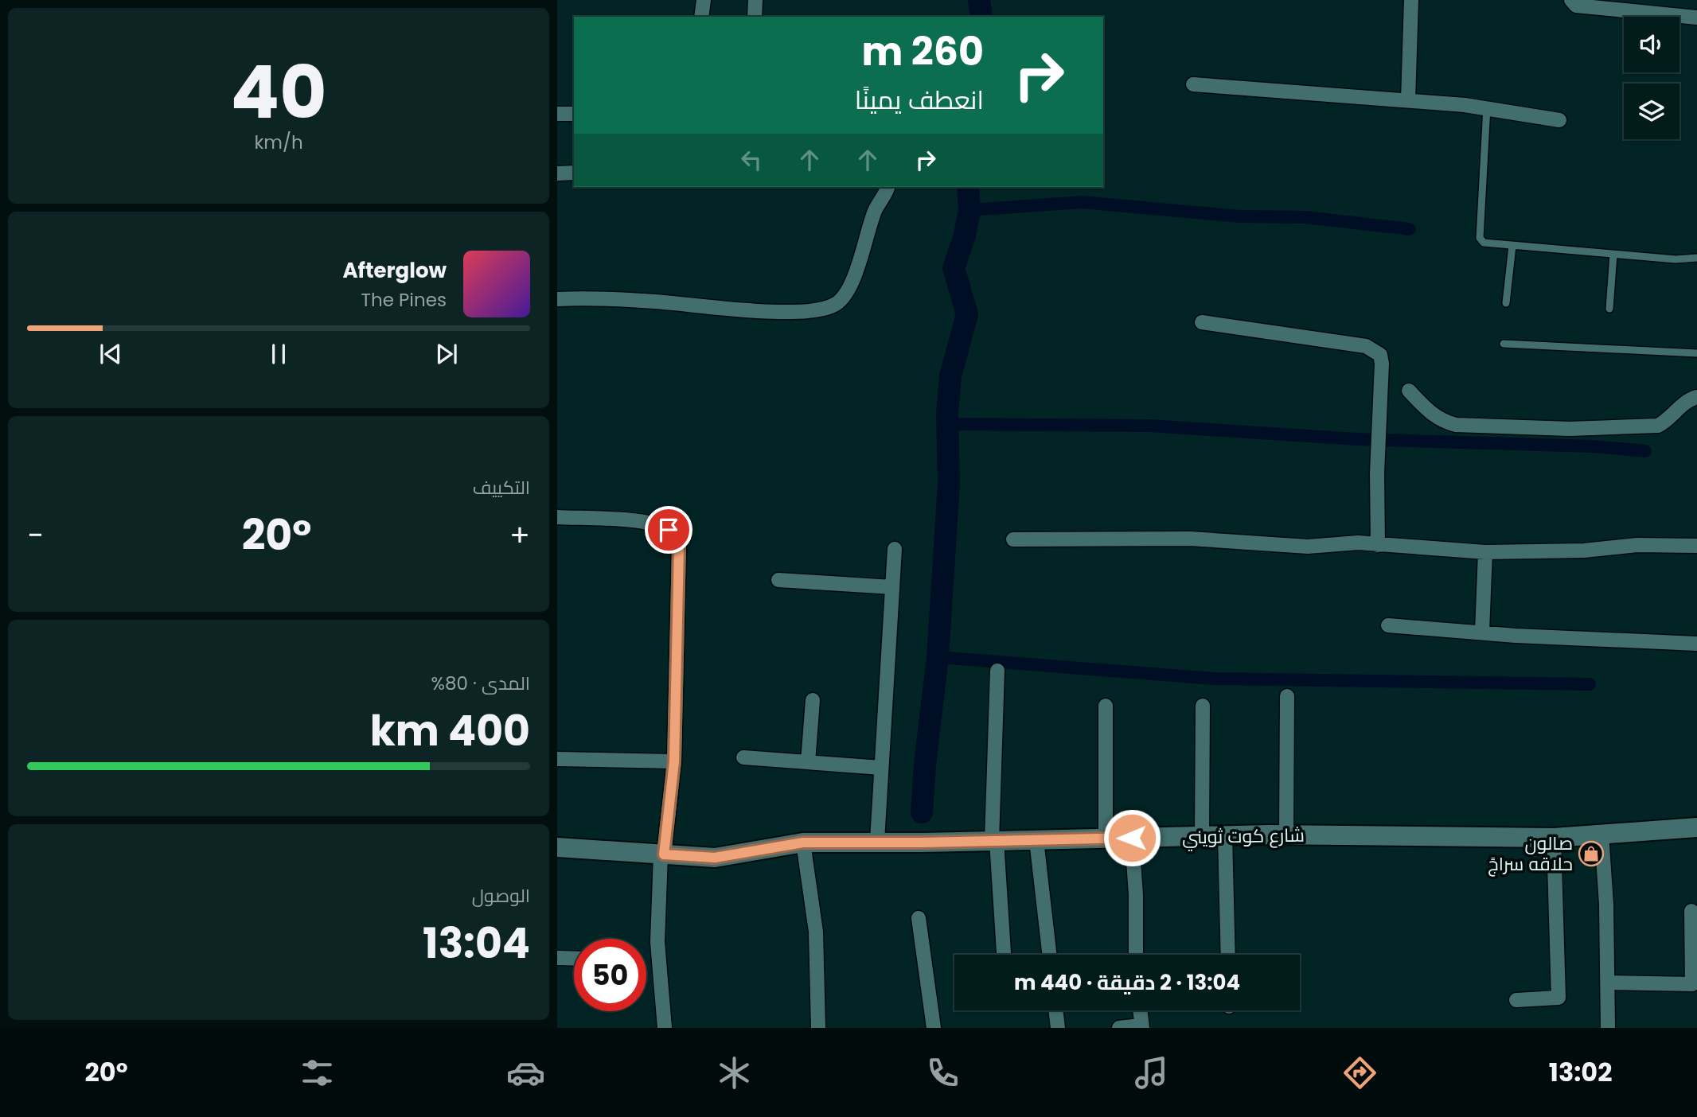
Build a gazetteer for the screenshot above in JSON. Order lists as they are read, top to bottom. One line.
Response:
{"streets":{"main road":["شارع كوت ثويني"]},"places":{"shop":["صالون حلاقه سراجً"]},"page":{"tile":[["40","km/h"],"التكييف",["المدى · 80%","400 km"],["الوصول","13:04"]],"turn":["260 m","انعطف يمينًا"],"song":["Afterglow","The Pines"],"heat":["−","20°","+"],"limit":"50","trip":"13:04 · 2 دقيقة · 440 m","tabs":["13:02","20°"]}}
